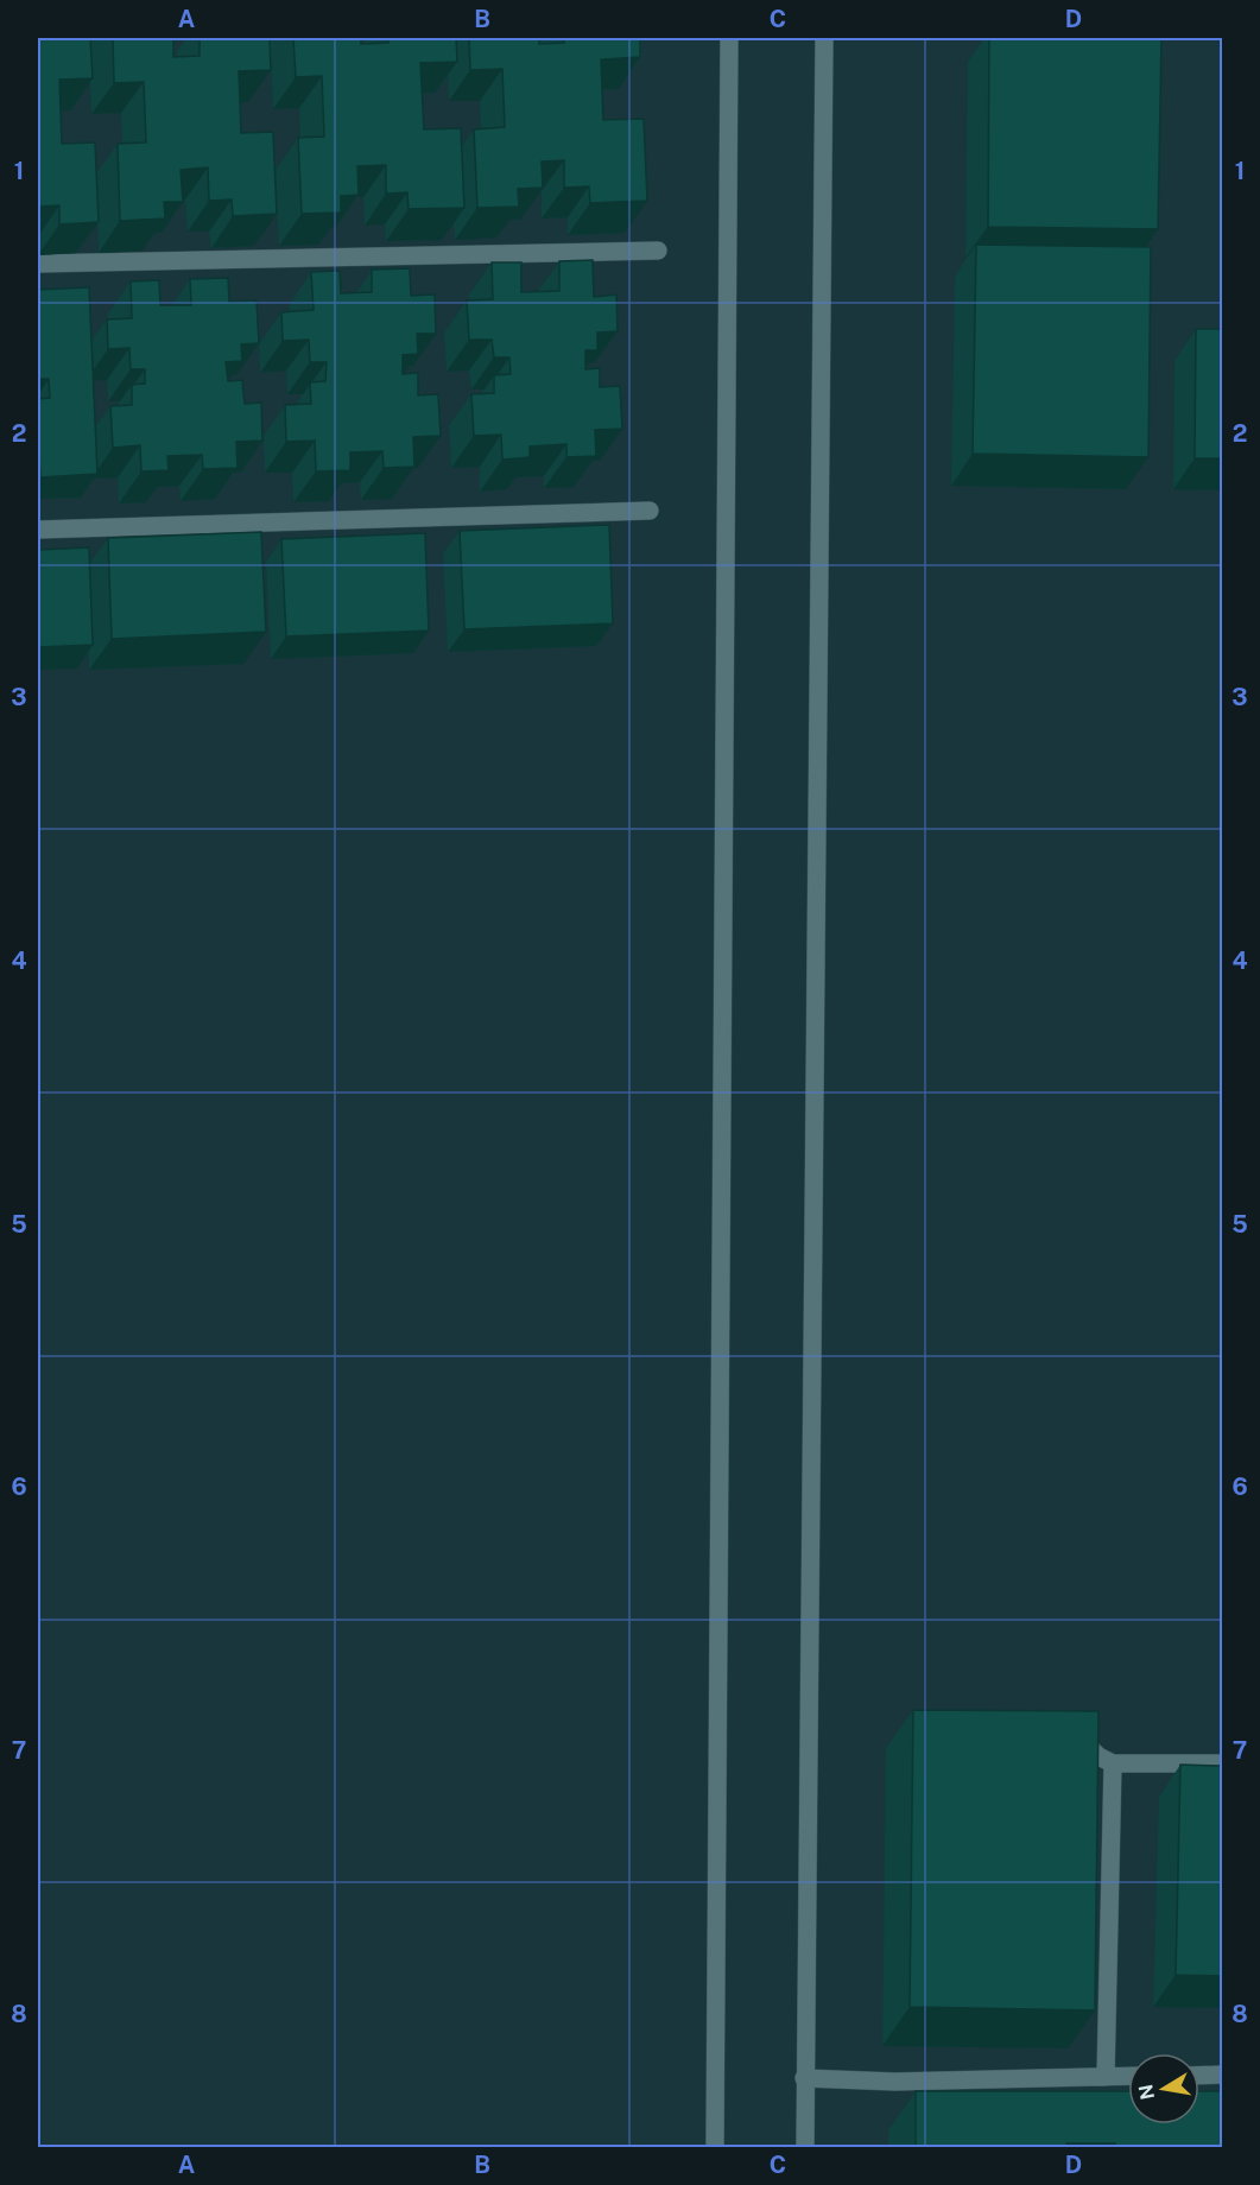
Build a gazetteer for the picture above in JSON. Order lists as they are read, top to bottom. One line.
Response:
{"north":"left","grid":{"columns":["A","B","C","D"],"rows":["1","2","3","4","5","6","7","8"]}}
